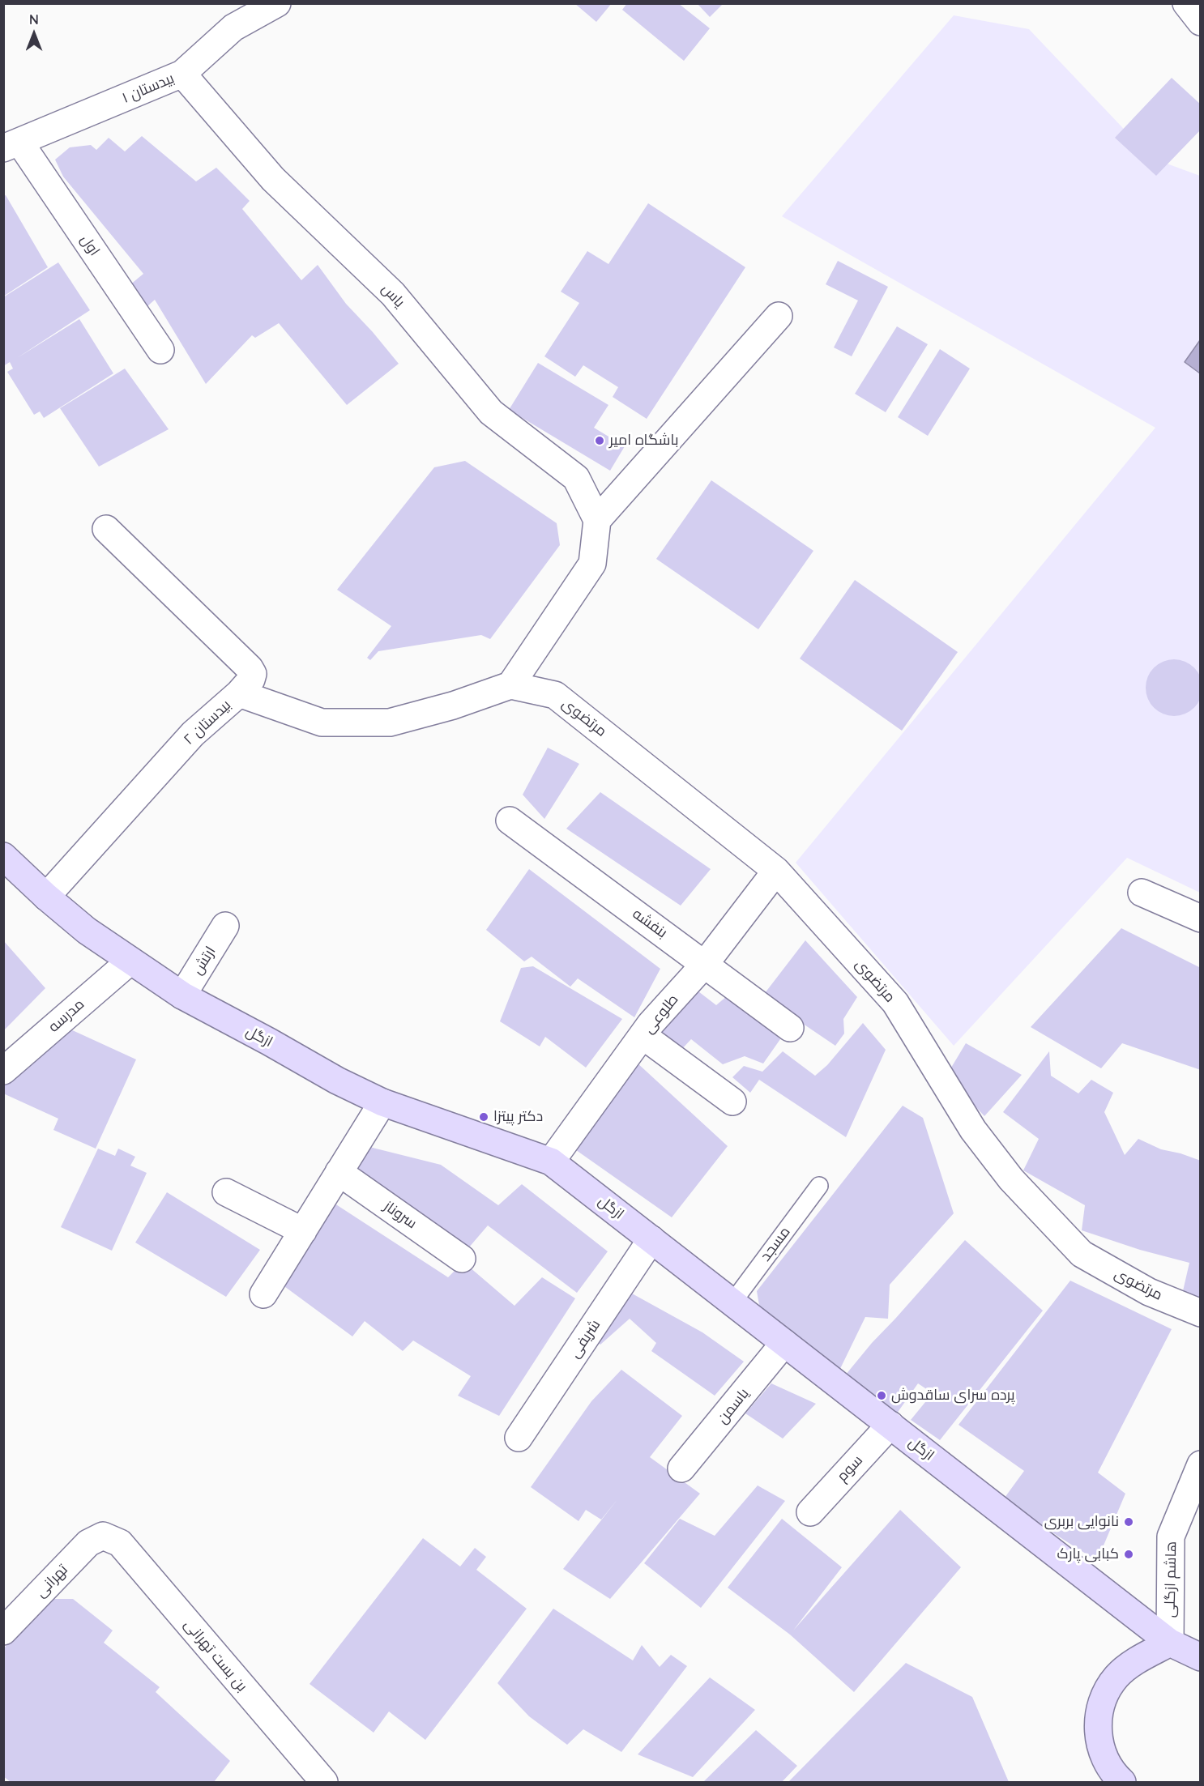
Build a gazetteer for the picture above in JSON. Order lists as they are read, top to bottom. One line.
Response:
{"streets":{"main road":["ازگل"],"street":["بیدستان ۱","اول","یاس","مرتضوی","بیدستان ۲","بنفشه","ارتش","طلوعی","مدرسه","سروناز","شریفی","یاسمن","سوم","هاشم ازگلی","تهرانی","بن بست تهرانی"],"lane":["مسجد"]},"crossings":[["بیدستان ۱","اول"],["بیدستان ۱","یاس"],["مرتضوی","بیدستان ۲"],["مرتضوی","طلوعی"],["بیدستان ۲","ازگل"],["بنفشه","طلوعی"],["ارتش","ازگل"],["طلوعی","ازگل"],["مدرسه","ازگل"],["ازگل","مسجد"],["ازگل","شریفی"],["ازگل","یاسمن"],["ازگل","سوم"],["ازگل","هاشم ازگلی"],["تهرانی","بن بست تهرانی"]],"places":["باشگاه امیر","دکتر پیتزا","پرده سرای ساقدوش","نانوایی بربری","کبابی پارک"],"north":"top"}
